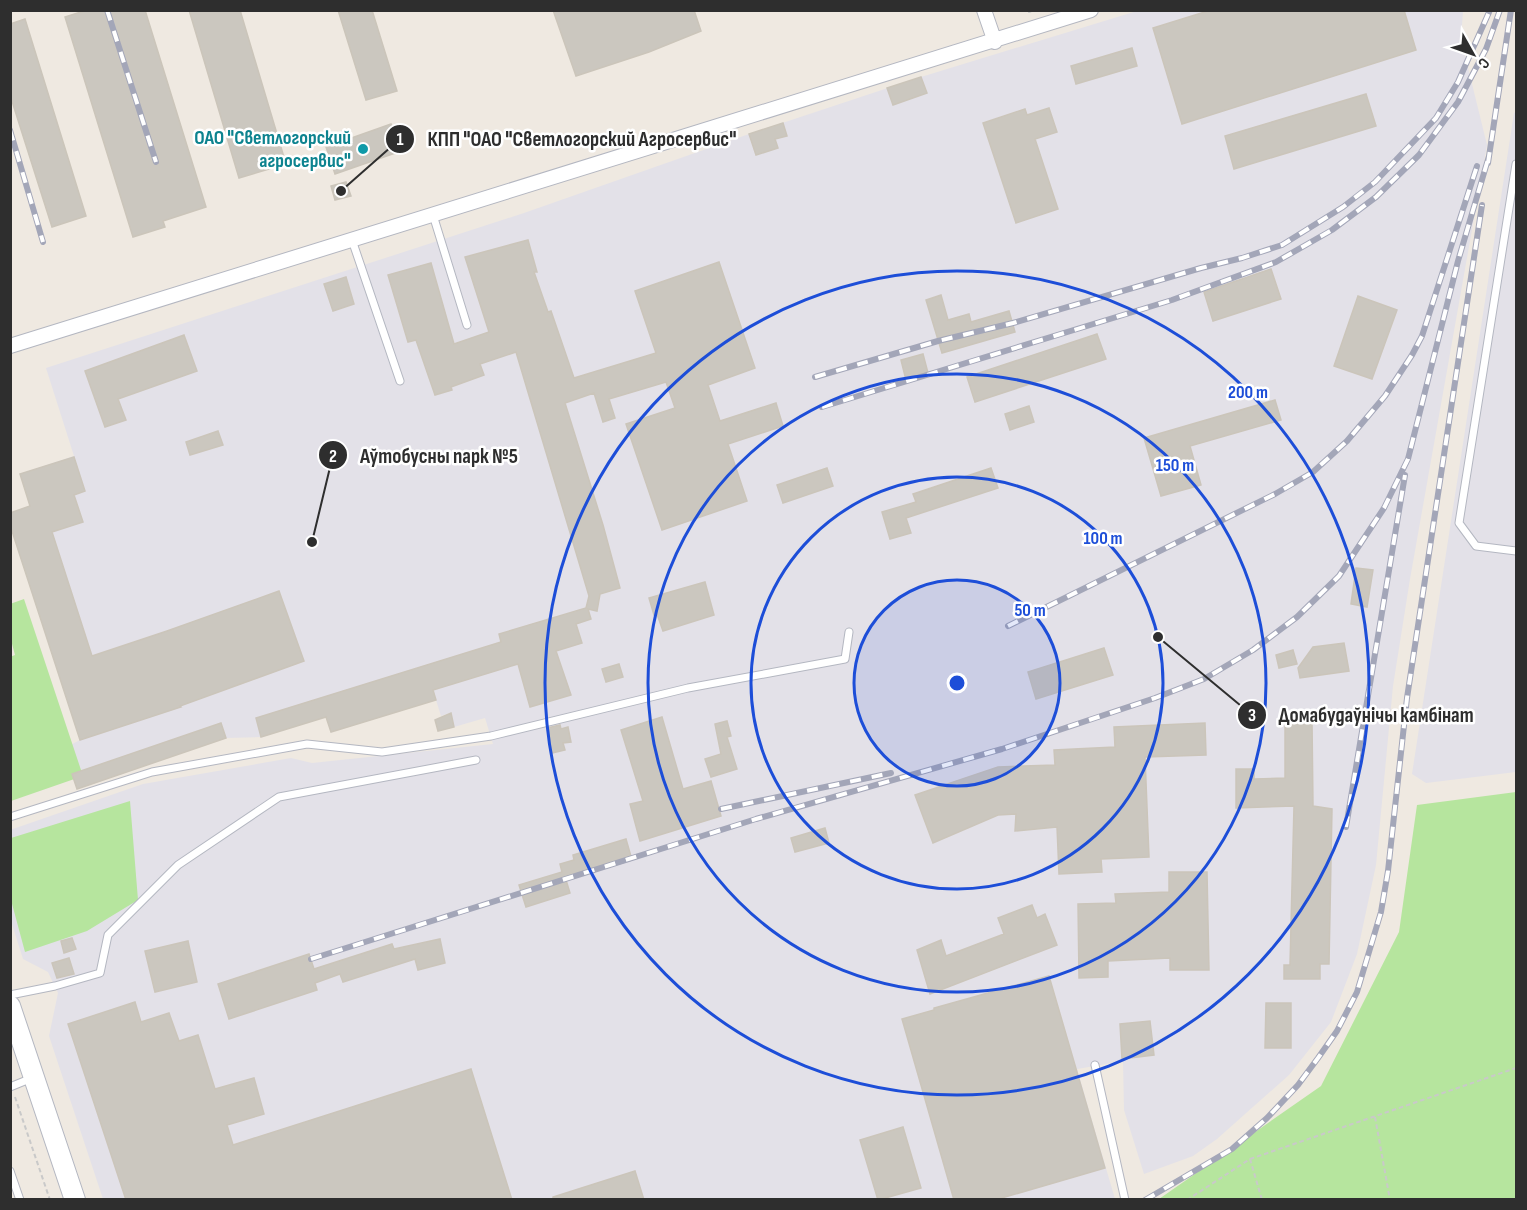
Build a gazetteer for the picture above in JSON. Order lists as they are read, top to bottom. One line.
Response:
{"places":["ОАО \"Светлогорский агросервис\"","КПП \"ОАО \"Светлогорский Агросервис\"","Аўтобусны парк №5","Домабудаўнічы камбінат"],"north":"bottom right","rings":["200 m","150 m","100 m","50 m"]}
